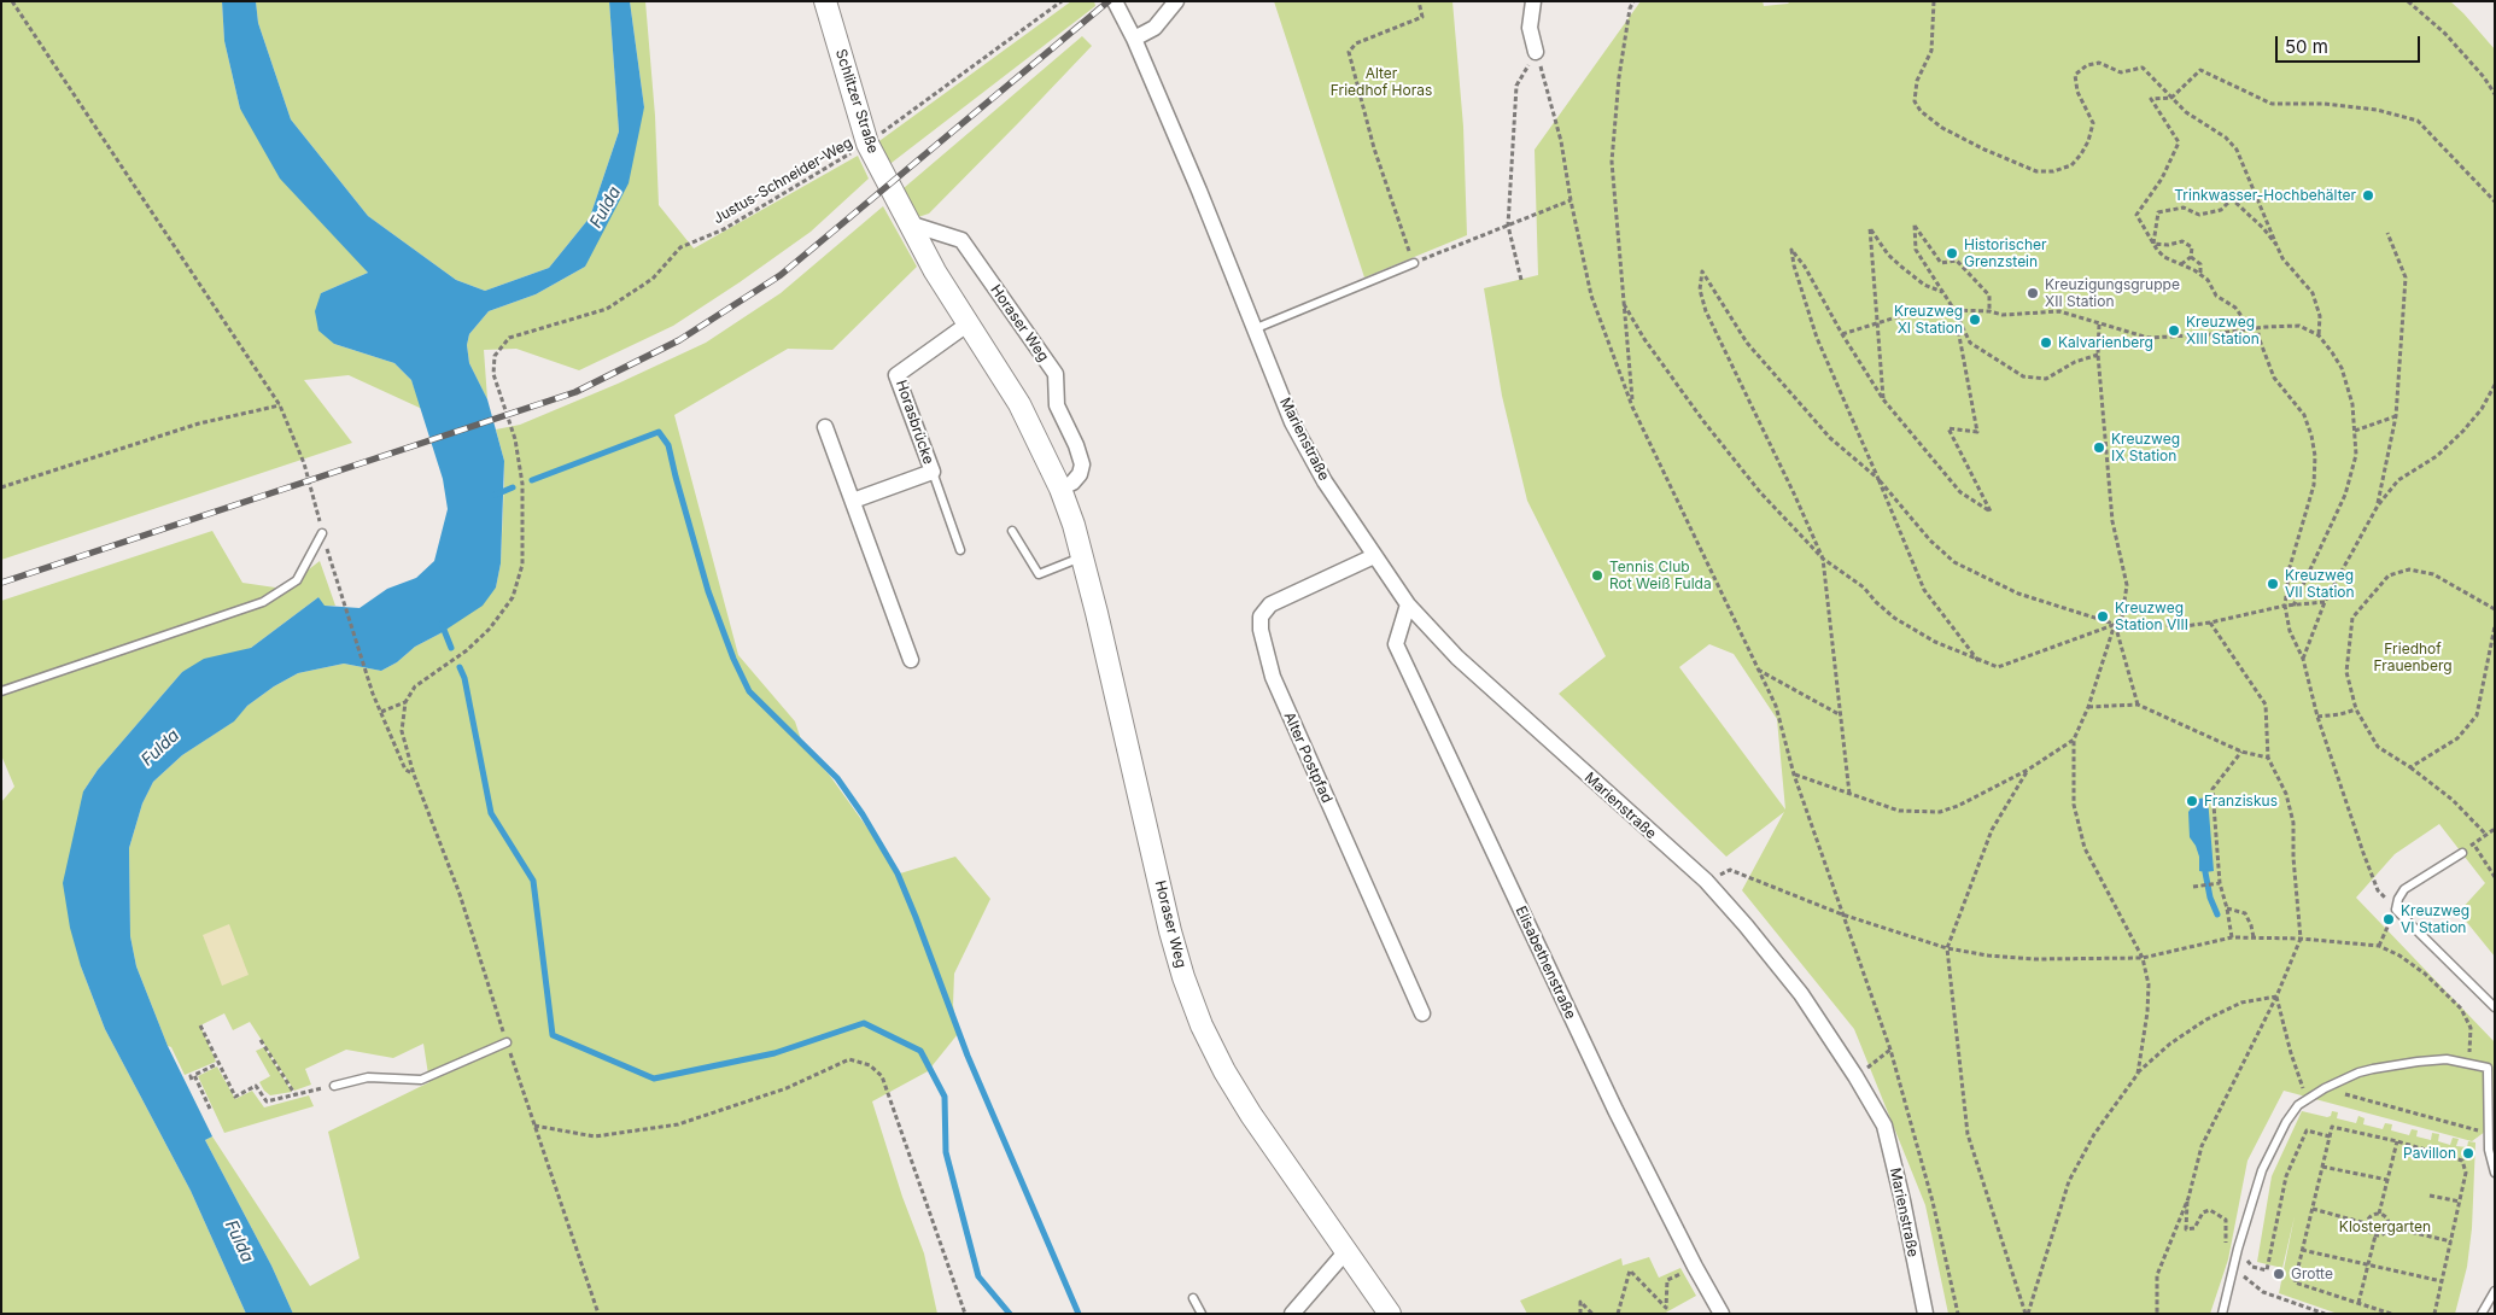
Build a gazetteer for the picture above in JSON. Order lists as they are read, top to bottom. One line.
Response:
{"streets":{"main road":["Schlitzer Straße","Horaser Weg"],"street":["Horasbrücke","Marienstraße","Alter Postpfad","Elisabethenstraße"],"path":["Justus-Schneider-Weg"]},"crossings":[["Schlitzer Straße","Justus-Schneider-Weg"],["Schlitzer Straße","Horaser Weg"],["Horaser Weg","Horasbrücke"],["Marienstraße","Alter Postpfad"],["Marienstraße","Elisabethenstraße"]],"water":["Fulda"],"parks":["Alter Friedhof Horas","Friedhof Frauenberg","Klostergarten"],"places":["Trinkwasser-Hochbehälter","Historischer Grenzstein","Kreuzigungsgruppe XII Station","Kreuzweg XI Station","Kreuzweg XIII Station","Kalvarienberg","Kreuzweg IX Station","Tennis Club Rot Weiß Fulda","Kreuzweg VII Station","Kreuzweg Station VIII","Franziskus","Kreuzweg VI Station","Pavillon","Grotte"],"scale_bar":"50 m"}
